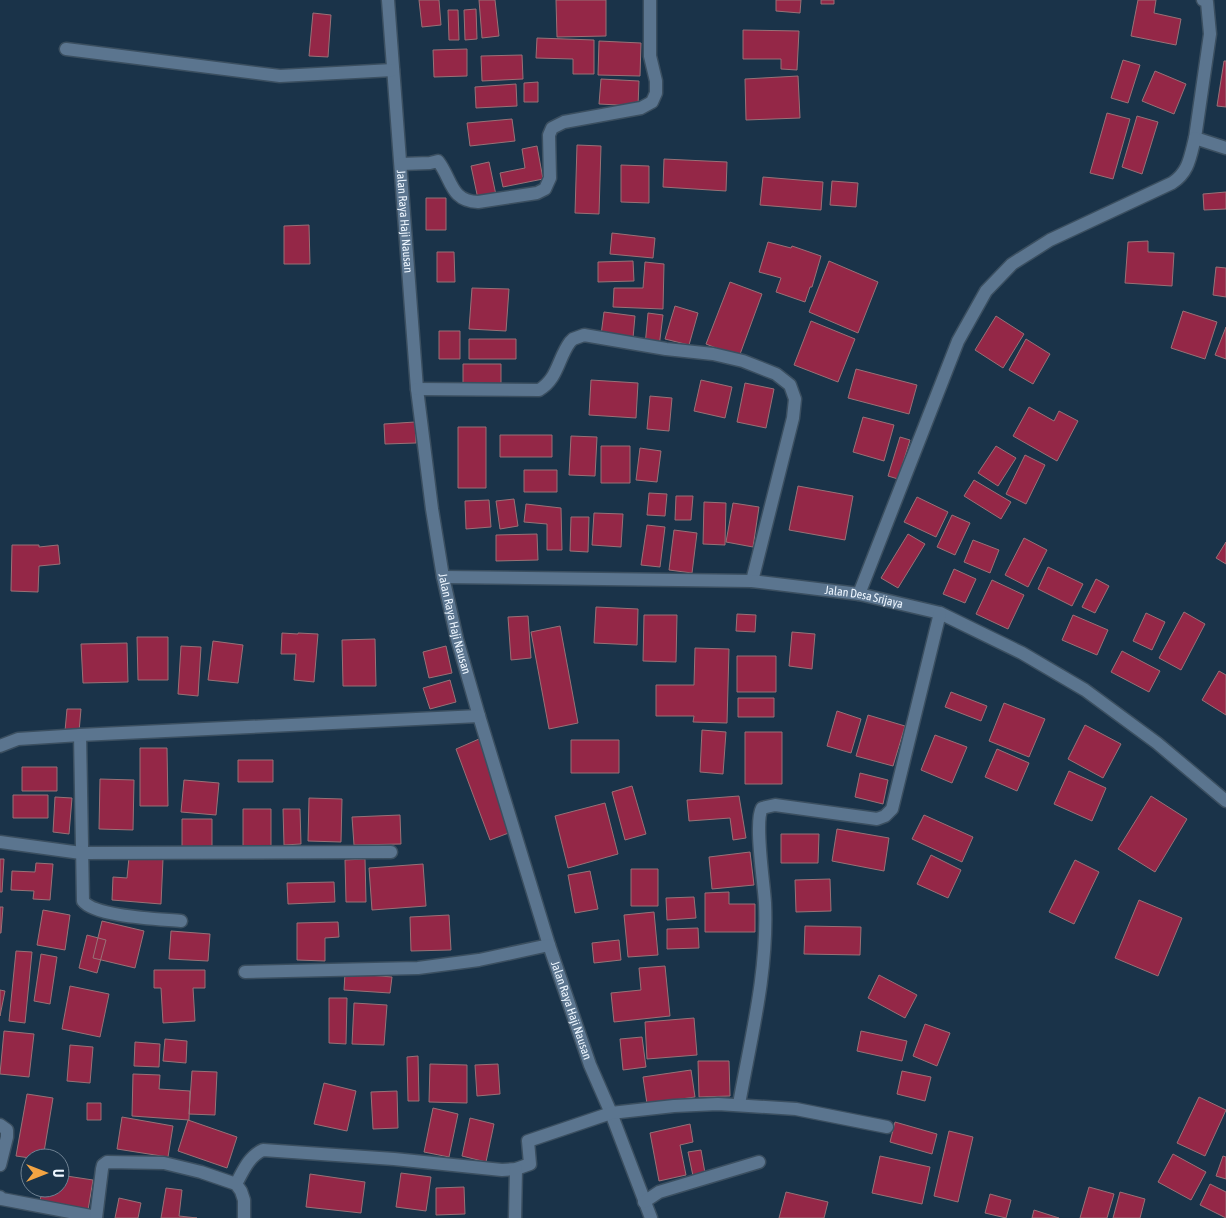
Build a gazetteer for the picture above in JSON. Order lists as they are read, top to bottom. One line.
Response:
{"streets":{"street":["Jalan Raya Haji Nausan","Jalan Desa Srijaya"]},"crossings":[["Jalan Raya Haji Nausan","Jalan Desa Srijaya"]],"north":"right"}
